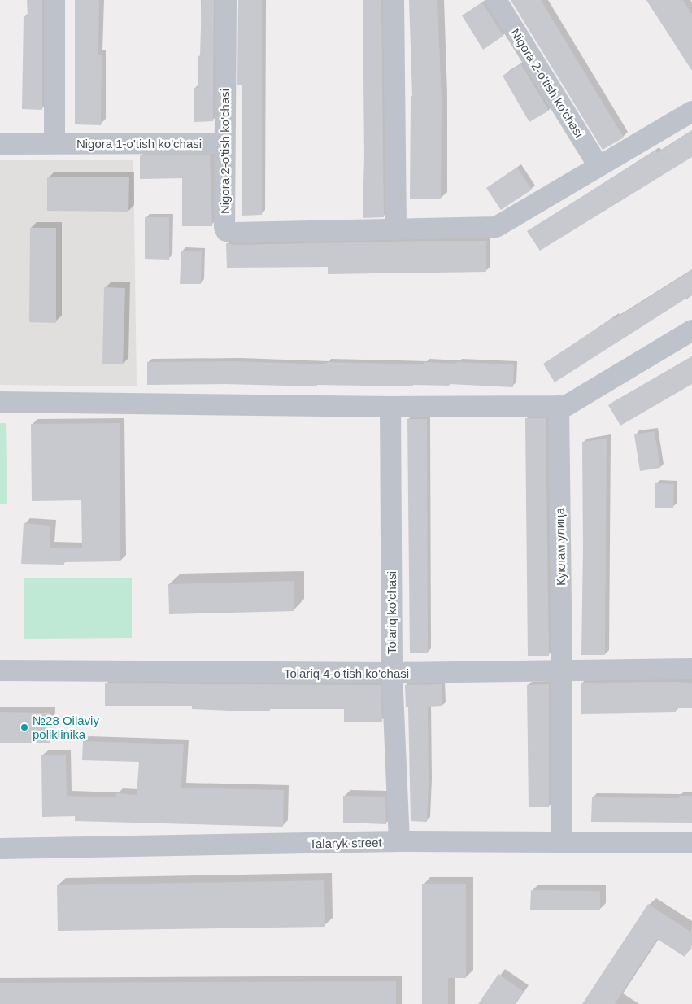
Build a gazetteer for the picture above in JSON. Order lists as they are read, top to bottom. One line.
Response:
{"streets":{"street":["Nigora 2-o'tish ko'chasi","Nigora 1-o'tish ko'chasi","Куклам улица","Tolariq ko'chasi","Tolariq 4-o'tish ko'chasi","Talaryk street"]},"crossings":[["Nigora 2-o'tish ko'chasi","Nigora 1-o'tish ko'chasi"],["Куклам улица","Tolariq 4-o'tish ko'chasi"],["Куклам улица","Talaryk street"],["Tolariq ko'chasi","Tolariq 4-o'tish ko'chasi"],["Tolariq ko'chasi","Talaryk street"]],"places":["№28 Oilaviy poliklinika"]}
